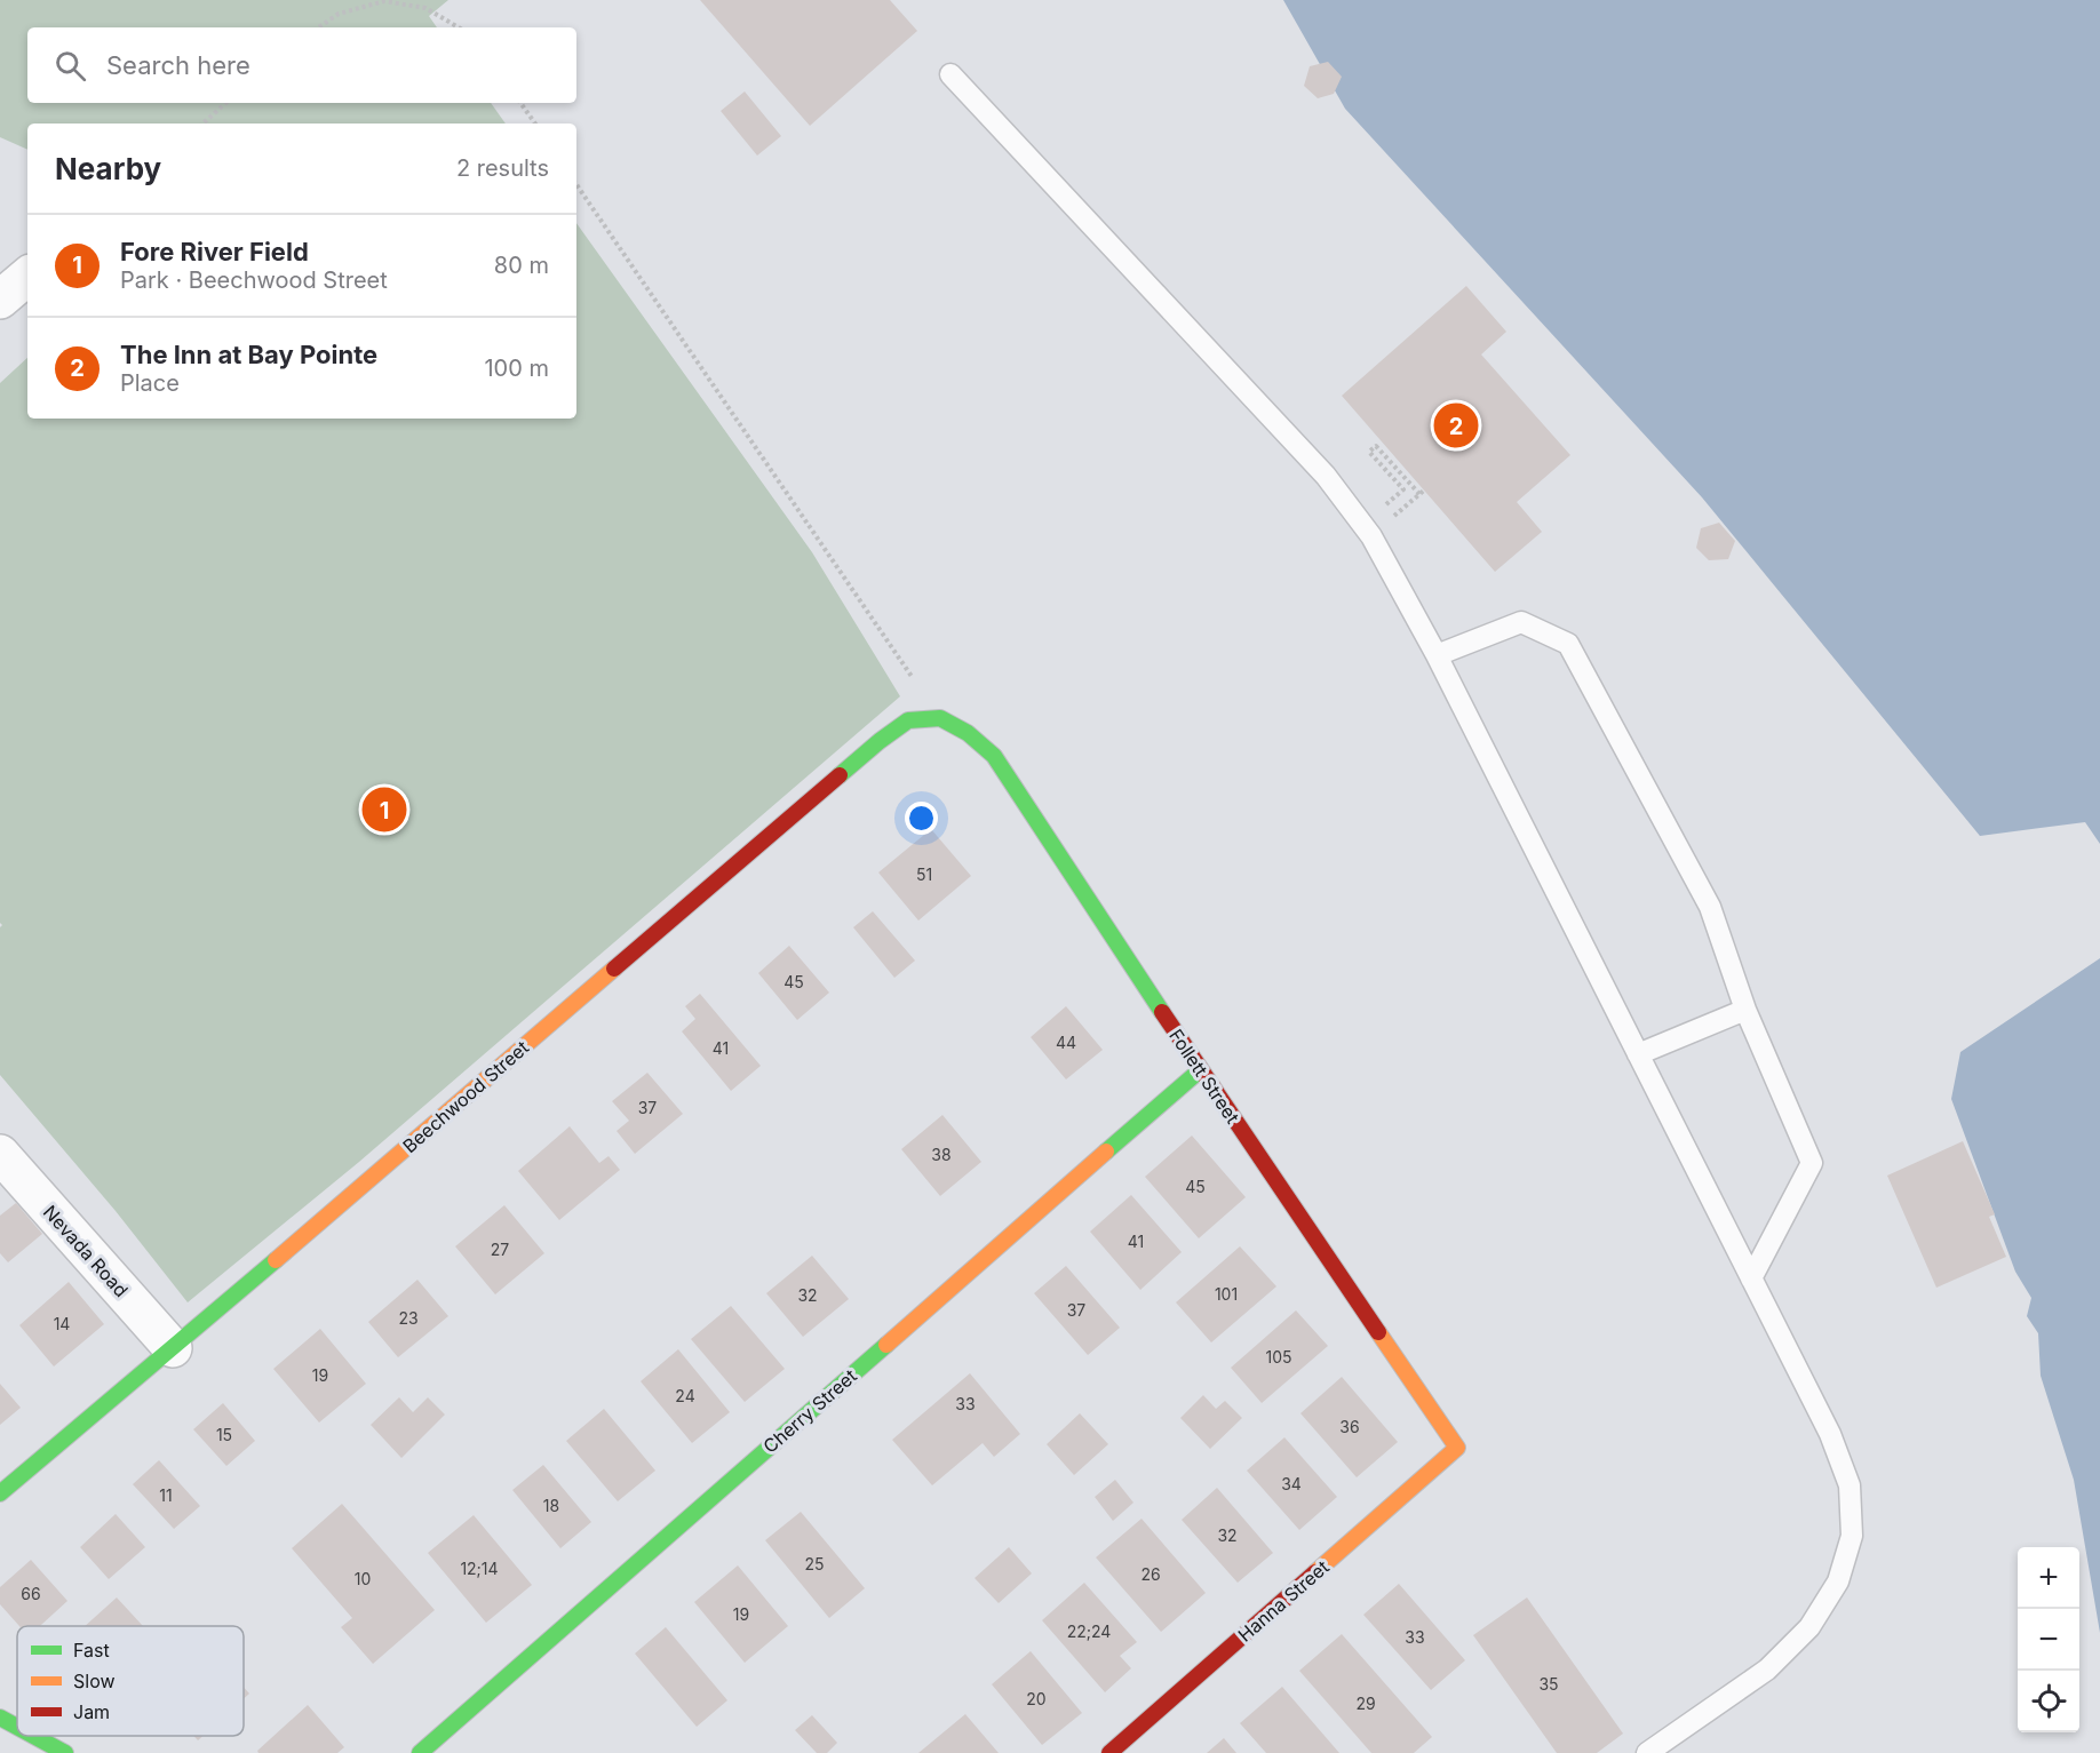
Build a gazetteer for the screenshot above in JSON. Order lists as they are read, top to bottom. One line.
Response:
{"streets":{"street":["Follett Street","Beechwood Street","Nevada Road","Cherry Street","Hanna Street"]},"crossings":[["Follett Street","Beechwood Street"],["Follett Street","Cherry Street"],["Follett Street","Hanna Street"],["Beechwood Street","Nevada Road"]],"house_numbers":["51","45","44","41","37","38","45","41","27","101","32","37","23","14","105","19","24","33","36","15","34","11","18","32","25","12;14","26","10","66","19","22;24","33","35","20","29"],"legend":["Fast","Slow","Jam"],"page":{"search":"Search here","heading":["Nearby","2 results"],"list":[{"mark":"1","name":"Fore River Field","note":"Park · Beechwood Street","value":"80 m"},{"mark":"2","name":"The Inn at Bay Pointe","note":"Place","value":"100 m"}],"pins":["2","1"],"map_buttons":["+","−"]}}
